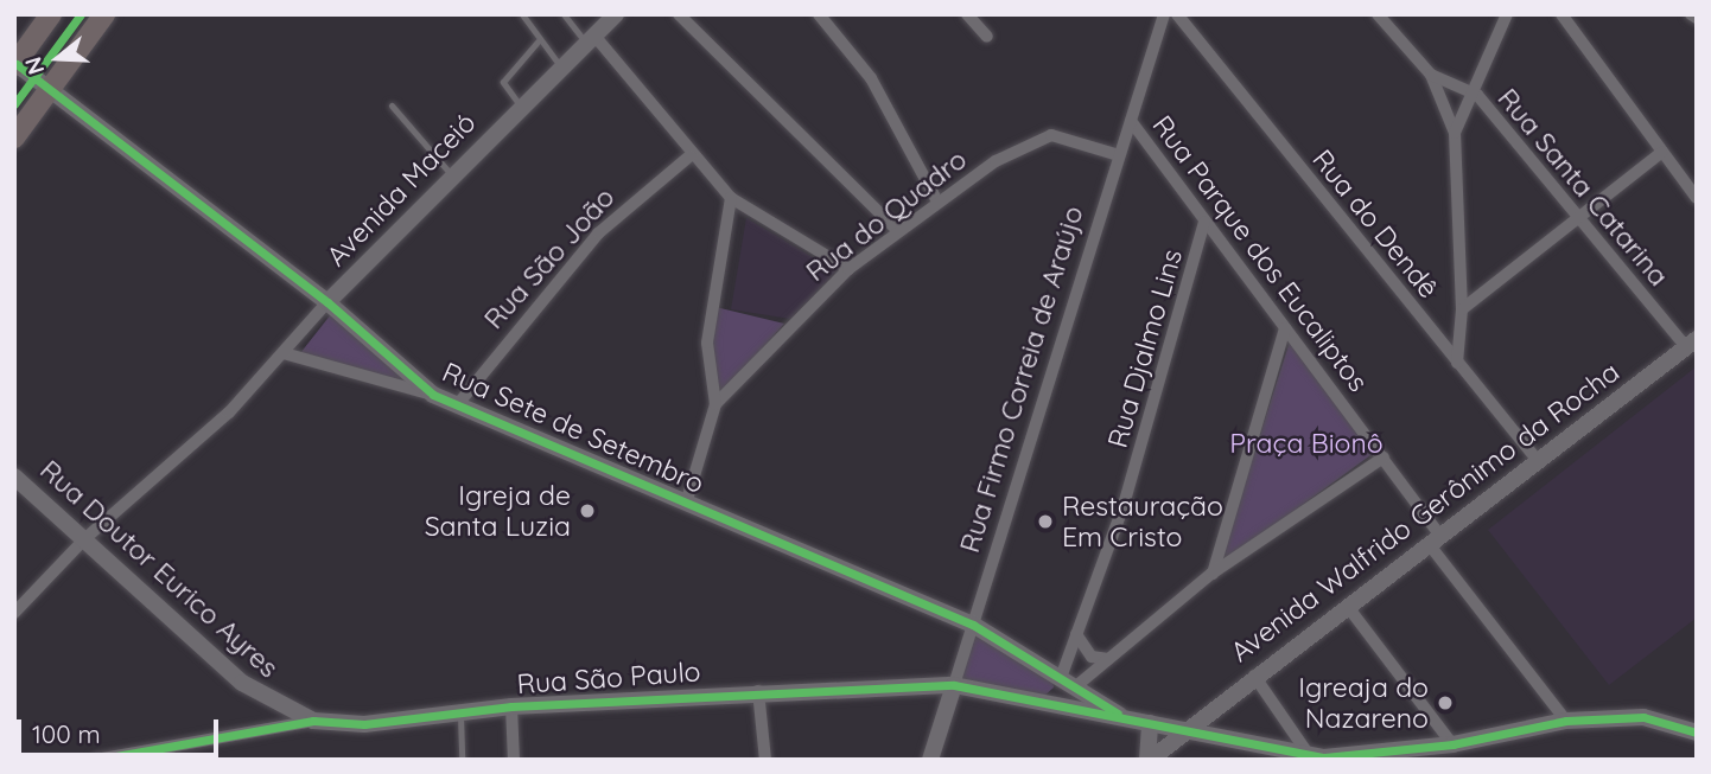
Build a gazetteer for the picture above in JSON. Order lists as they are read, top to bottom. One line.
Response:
{"streets":{"street":["Rua Santa Catarina","Avenida Maceió","Rua do Quadro","Rua do Dendê","Rua Parque dos Eucaliptos","Rua São João","Rua Djalmo Lins","Rua Firmo Correia de Araújo","Rua Sete de Setembro","Avenida Walfrido Gerônimo da Rocha","Rua Doutor Eurico Ayres","Rua São Paulo"]},"crossings":[["Rua Santa Catarina","Avenida Walfrido Gerônimo da Rocha"],["Avenida Maceió","Rua Sete de Setembro"],["Avenida Maceió","Rua Doutor Eurico Ayres"],["Rua do Quadro","Rua Firmo Correia de Araújo"],["Rua do Dendê","Avenida Walfrido Gerônimo da Rocha"],["Rua Parque dos Eucaliptos","Rua Djalmo Lins"],["Rua Parque dos Eucaliptos","Rua Firmo Correia de Araújo"],["Rua Parque dos Eucaliptos","Avenida Walfrido Gerônimo da Rocha"],["Rua Parque dos Eucaliptos","Rua São Paulo"],["Rua São João","Rua Sete de Setembro"],["Rua Djalmo Lins","Rua Sete de Setembro"],["Rua Firmo Correia de Araújo","Rua Sete de Setembro"],["Rua Firmo Correia de Araújo","Rua São Paulo"],["Rua Sete de Setembro","Rua São Paulo"],["Avenida Walfrido Gerônimo da Rocha","Rua São Paulo"],["Rua Doutor Eurico Ayres","Rua São Paulo"]],"parks":["Praça Bionô"],"places":["Igreja de Santa Luzia","Restauração Em Cristo","Igreaja do Nazareno"],"scale_bar":"100 m","north":"left"}
